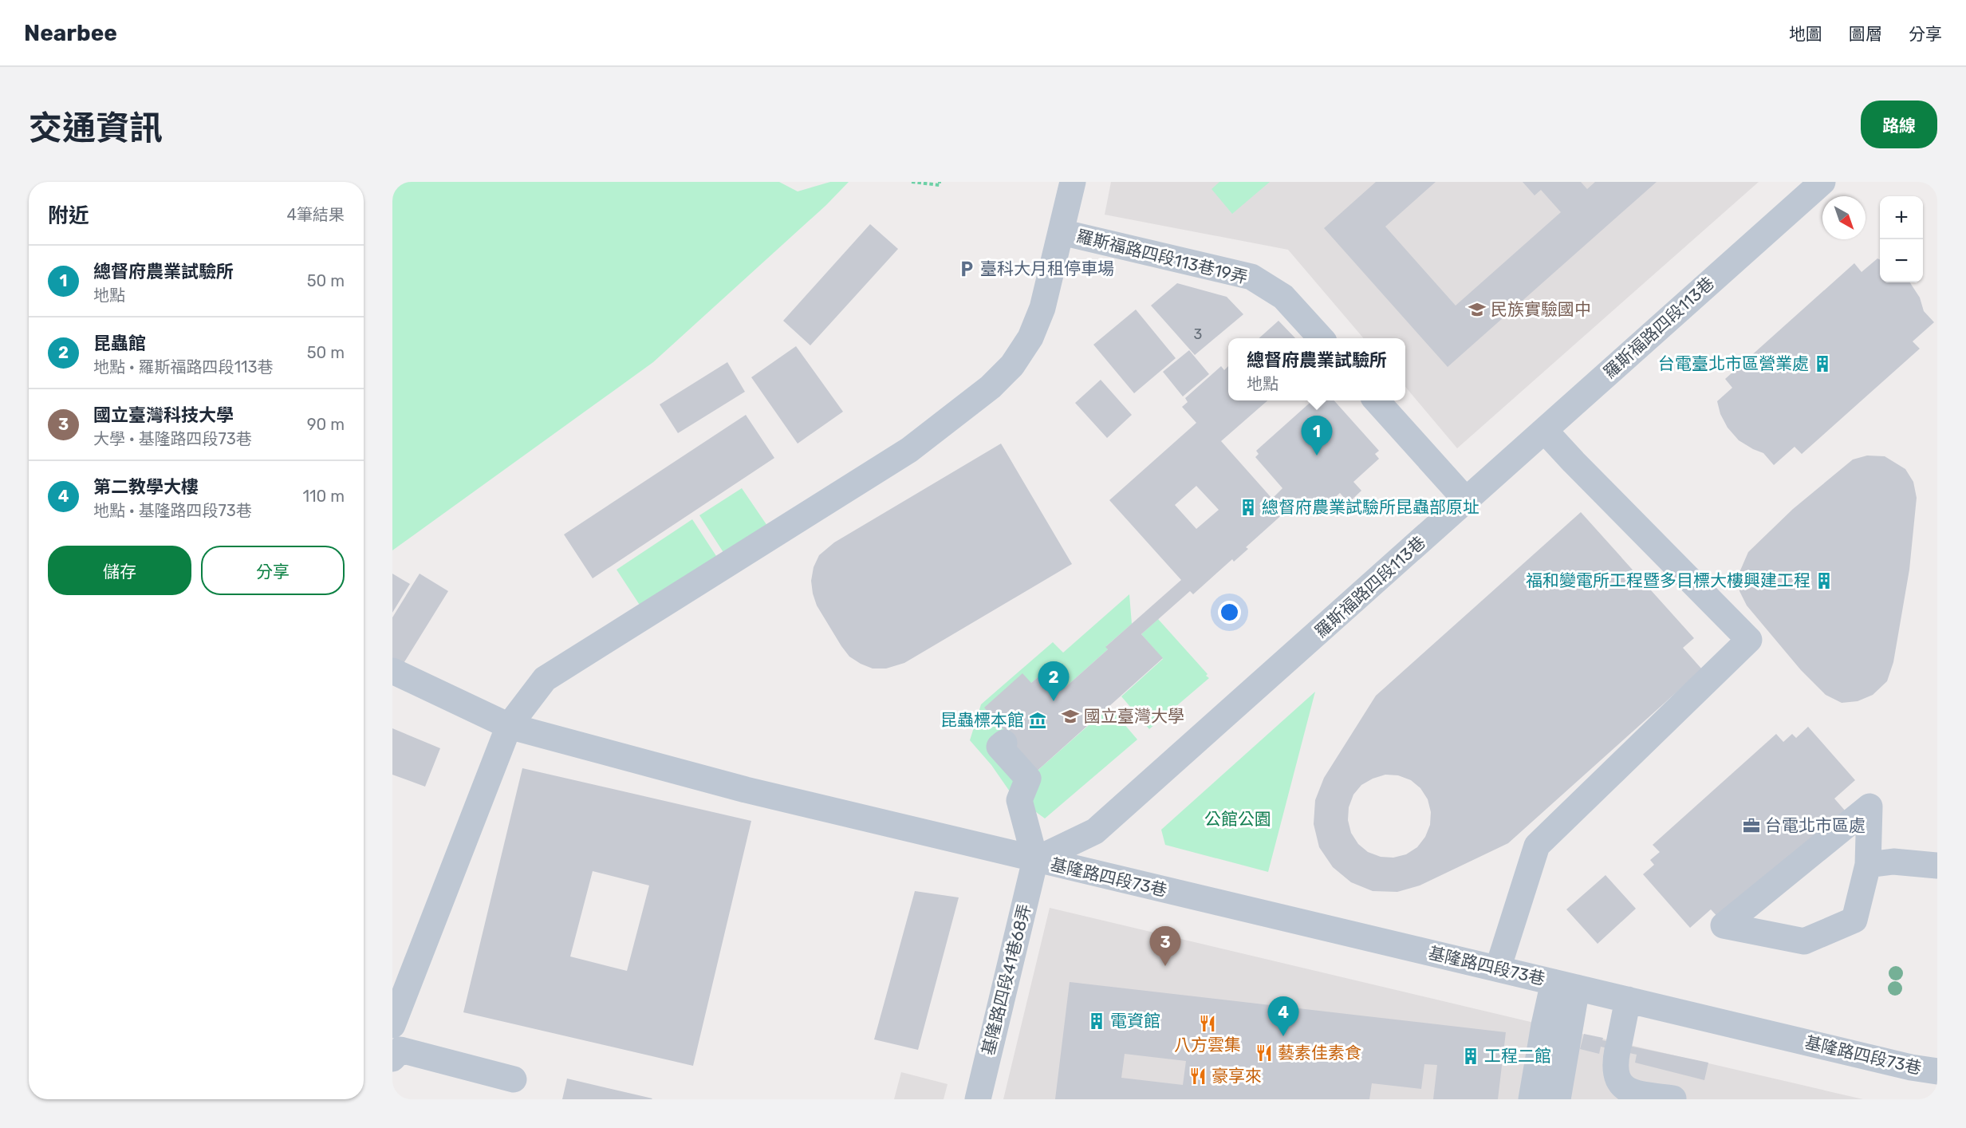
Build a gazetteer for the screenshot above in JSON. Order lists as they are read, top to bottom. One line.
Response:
{"streets":{"street":["羅斯福路四段113巷19弄","羅斯福路四段113巷","基隆路四段73巷","基隆路四段41巷68弄"]},"crossings":[["羅斯福路四段113巷","基隆路四段73巷"],["羅斯福路四段113巷","基隆路四段41巷68弄"],["基隆路四段73巷","基隆路四段41巷68弄"]],"parks":["公館公園"],"places":{"parking":["臺科大月租停車場"],"school or university":["民族實驗國中","國立臺灣大學"],"building":["台電臺北市區營業處","總督府農業試驗所昆蟲部原址","福和變電所工程暨多目標大樓興建工程","電資館","工程二館"],"museum":["昆蟲標本館"],"office":["台電北市區處"],"restaurant":["八方雲集","藝素佳素食","豪享來"]},"house_numbers":["3"],"north":"bottom right","page":{"header":"Nearbee","nav":["地圖","圖層","分享"],"title":"交通資訊","buttons":["路線",["儲存","分享"]],"heading":["附近","4筆結果"],"map_buttons":["+","−"],"list":[{"mark":"1","name":"總督府農業試驗所","note":"地點","value":"50 m"},{"mark":"2","name":"昆蟲館","note":"地點 · 羅斯福路四段113巷","value":"50 m"},{"mark":"3","name":"國立臺灣科技大學","note":"大學 · 基隆路四段73巷","value":"90 m"},{"mark":"4","name":"第二教學大樓","note":"地點 · 基隆路四段73巷","value":"110 m"}],"popup":["總督府農業試驗所","地點"],"pins":["1","2","3","4"]}}
